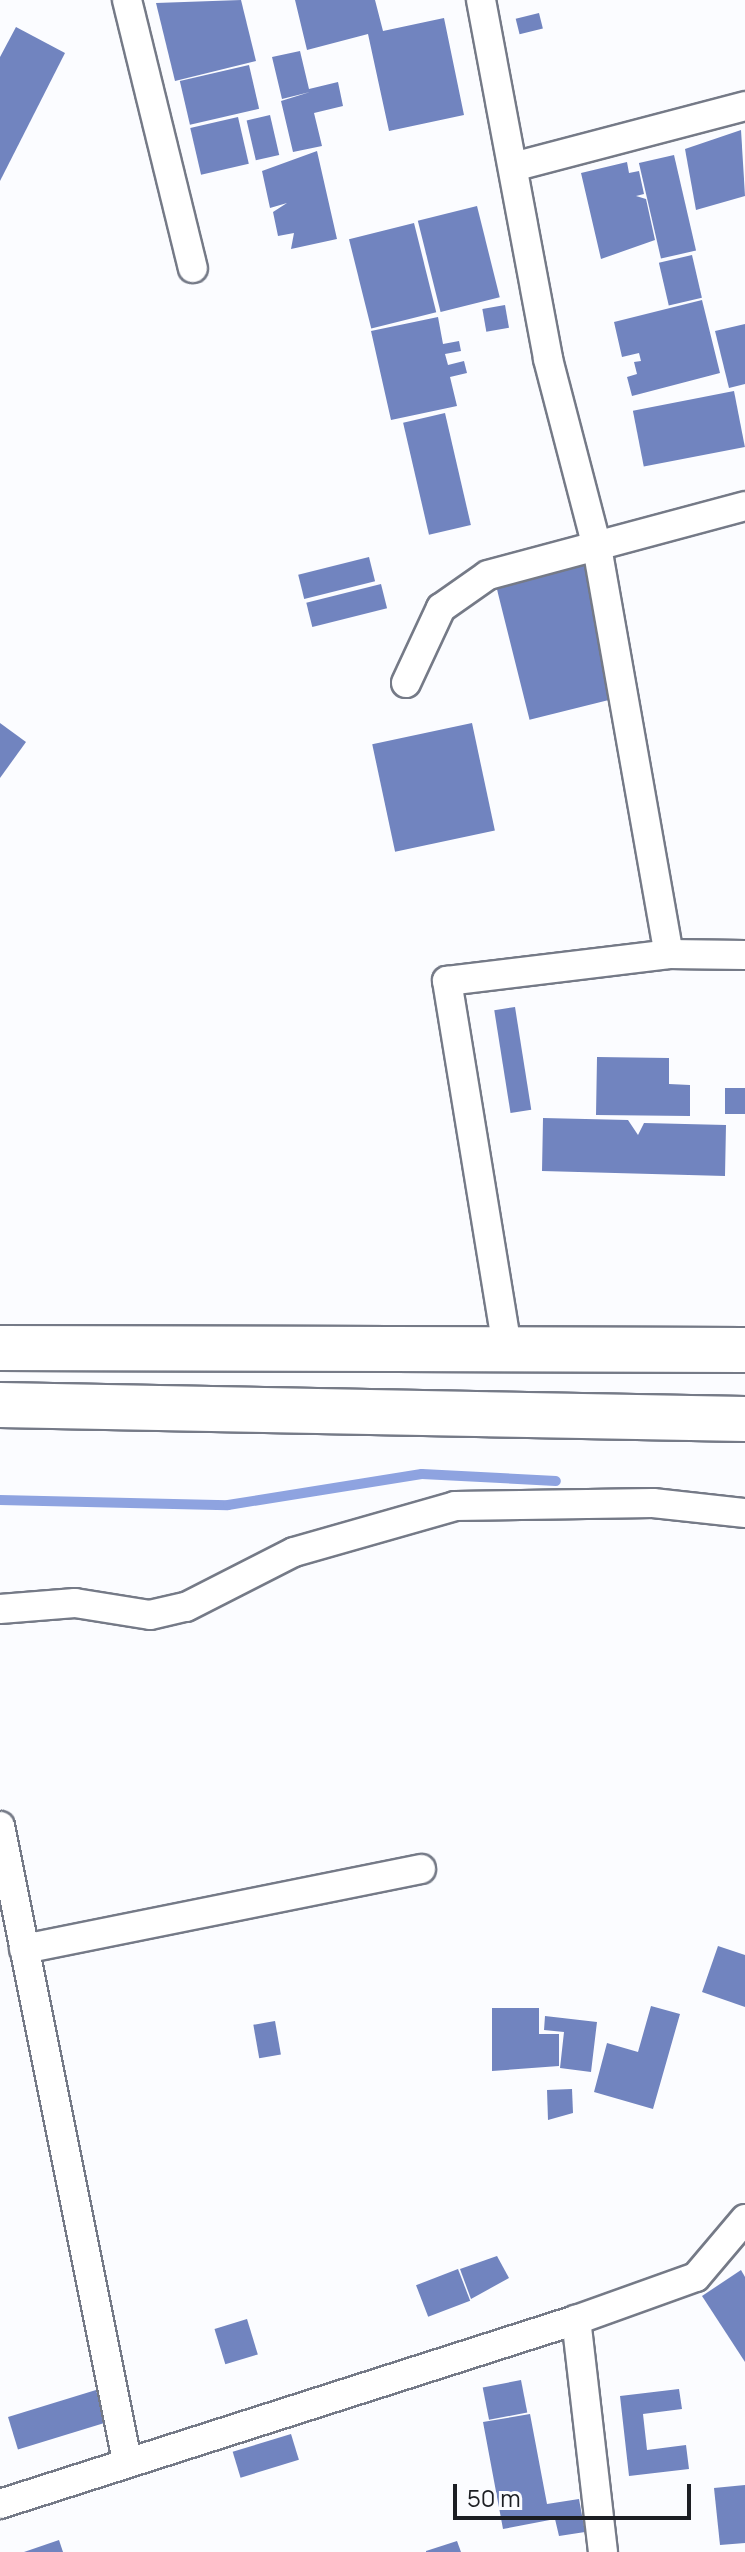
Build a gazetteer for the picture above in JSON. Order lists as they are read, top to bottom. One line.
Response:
{"scale_bar":"50 m"}
